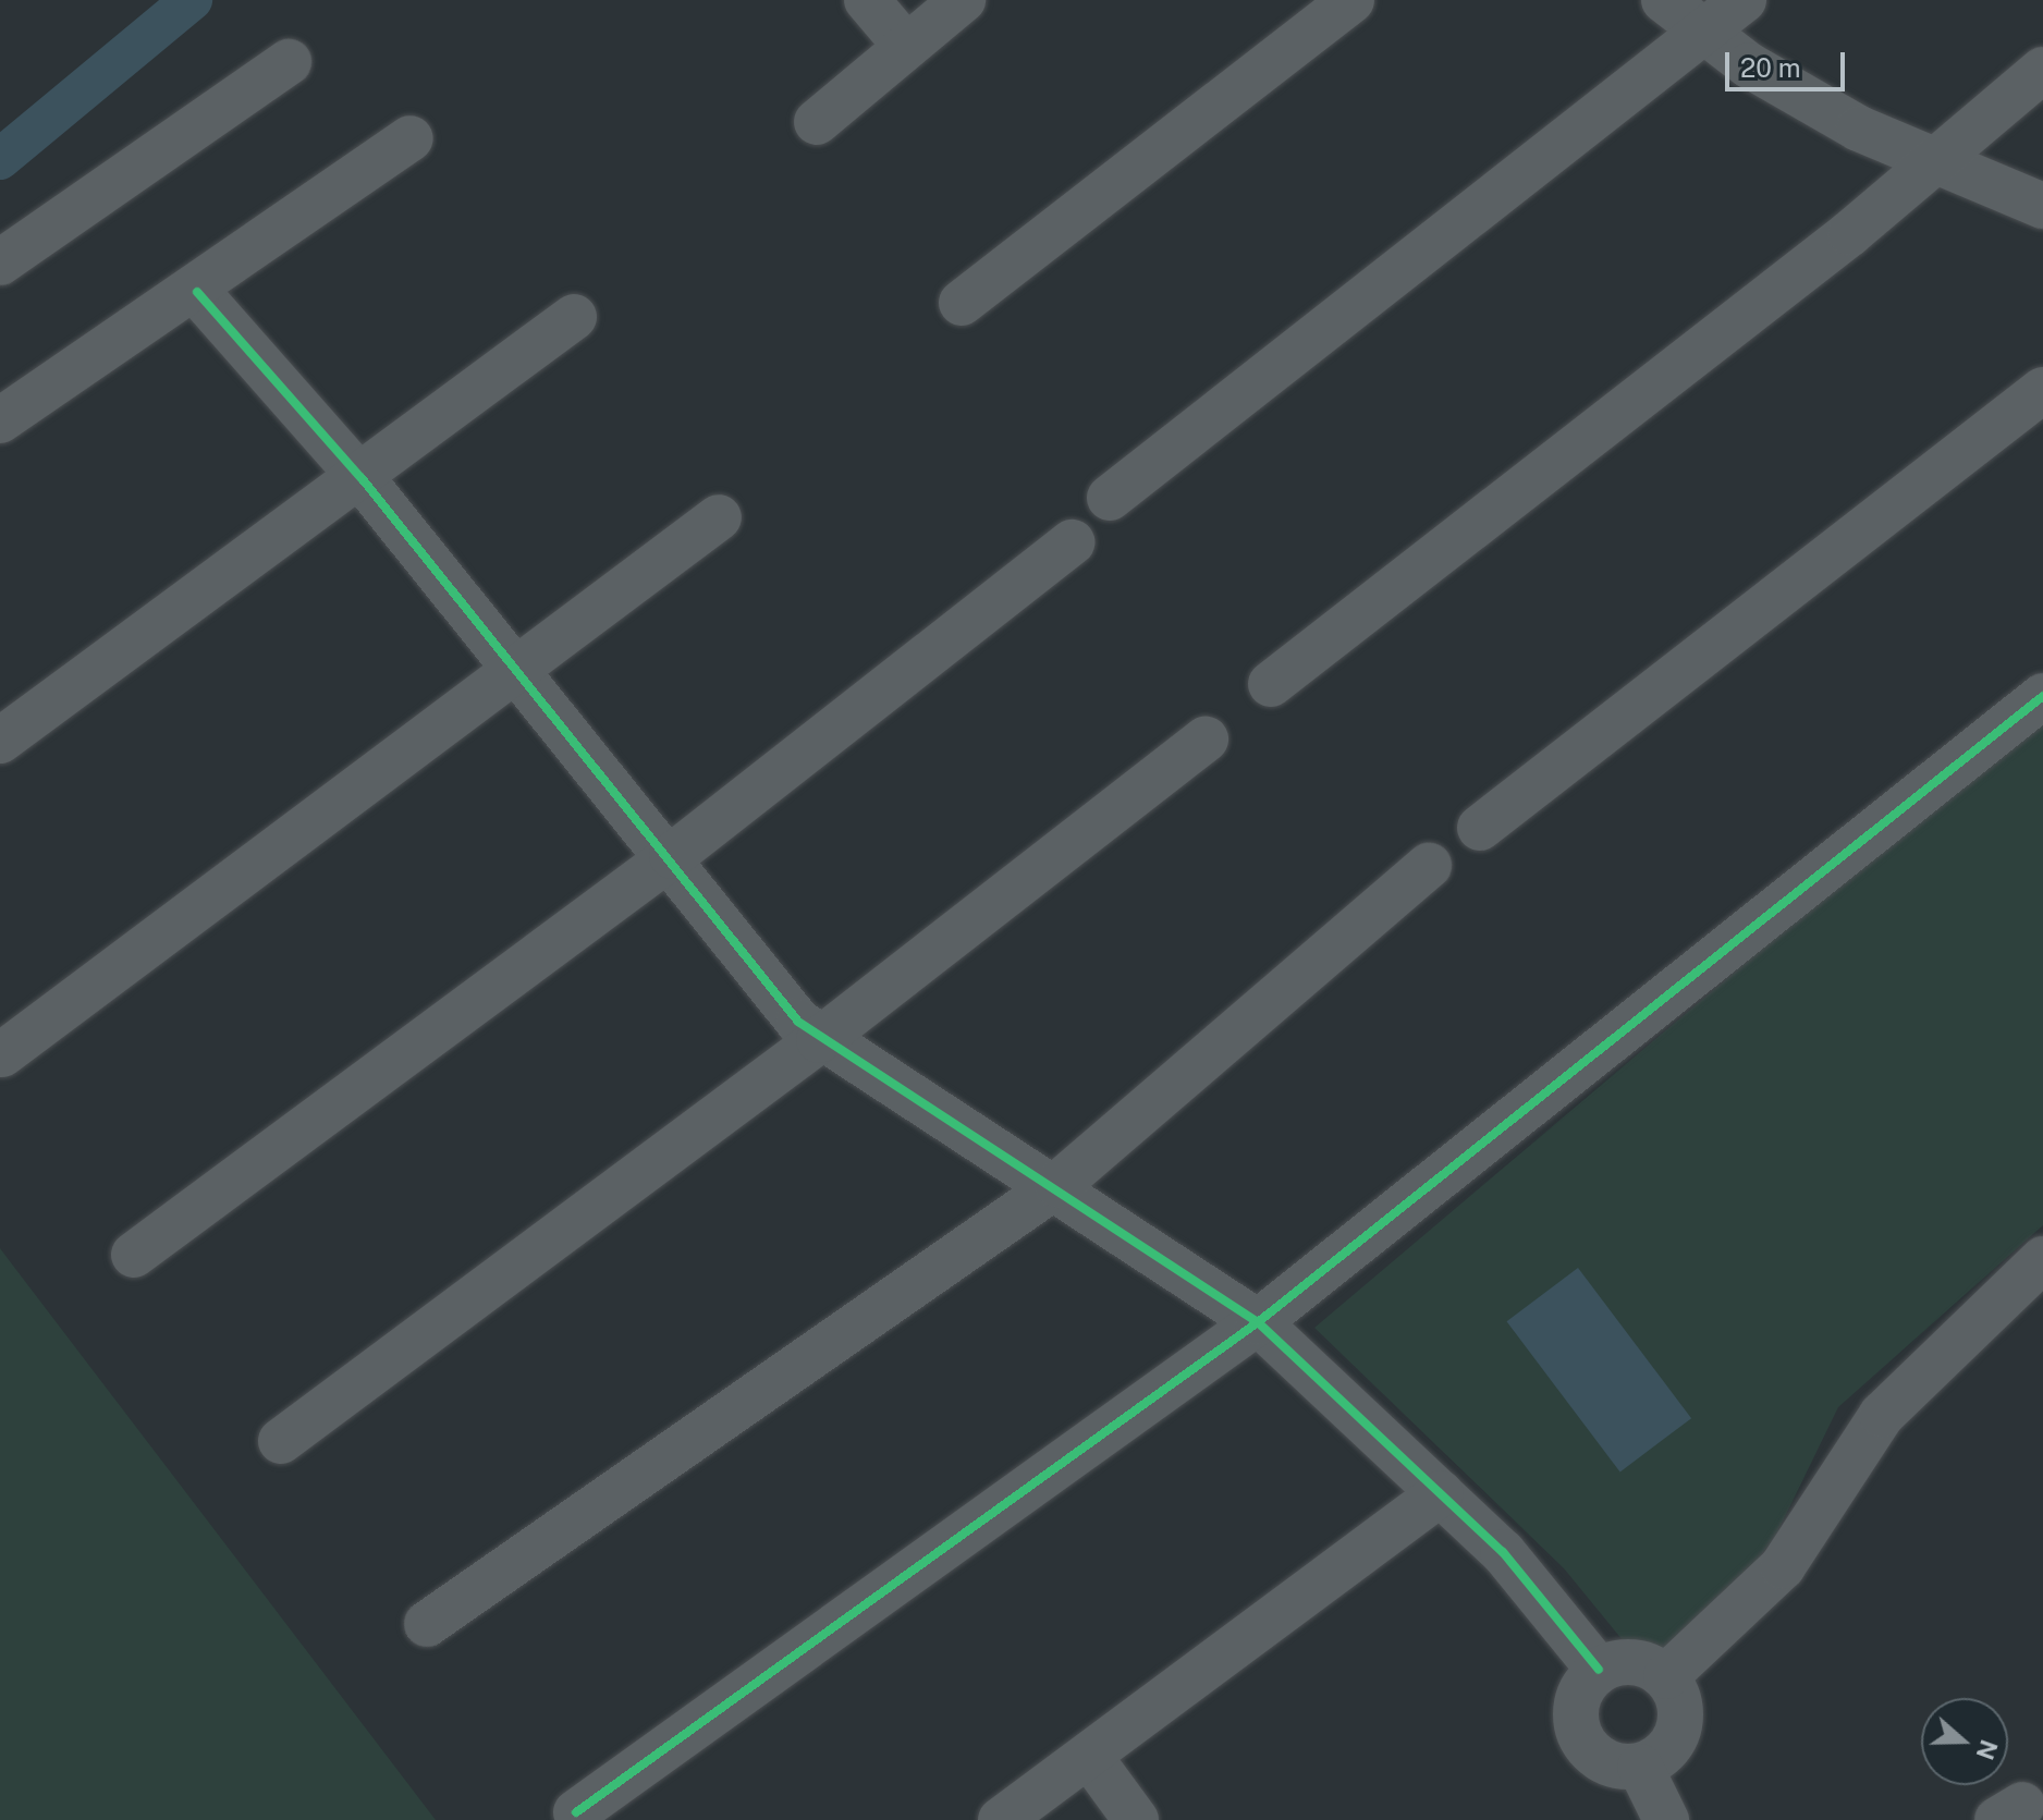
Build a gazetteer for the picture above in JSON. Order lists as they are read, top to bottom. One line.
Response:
{"scale_bar":"20 m","north":"right"}
